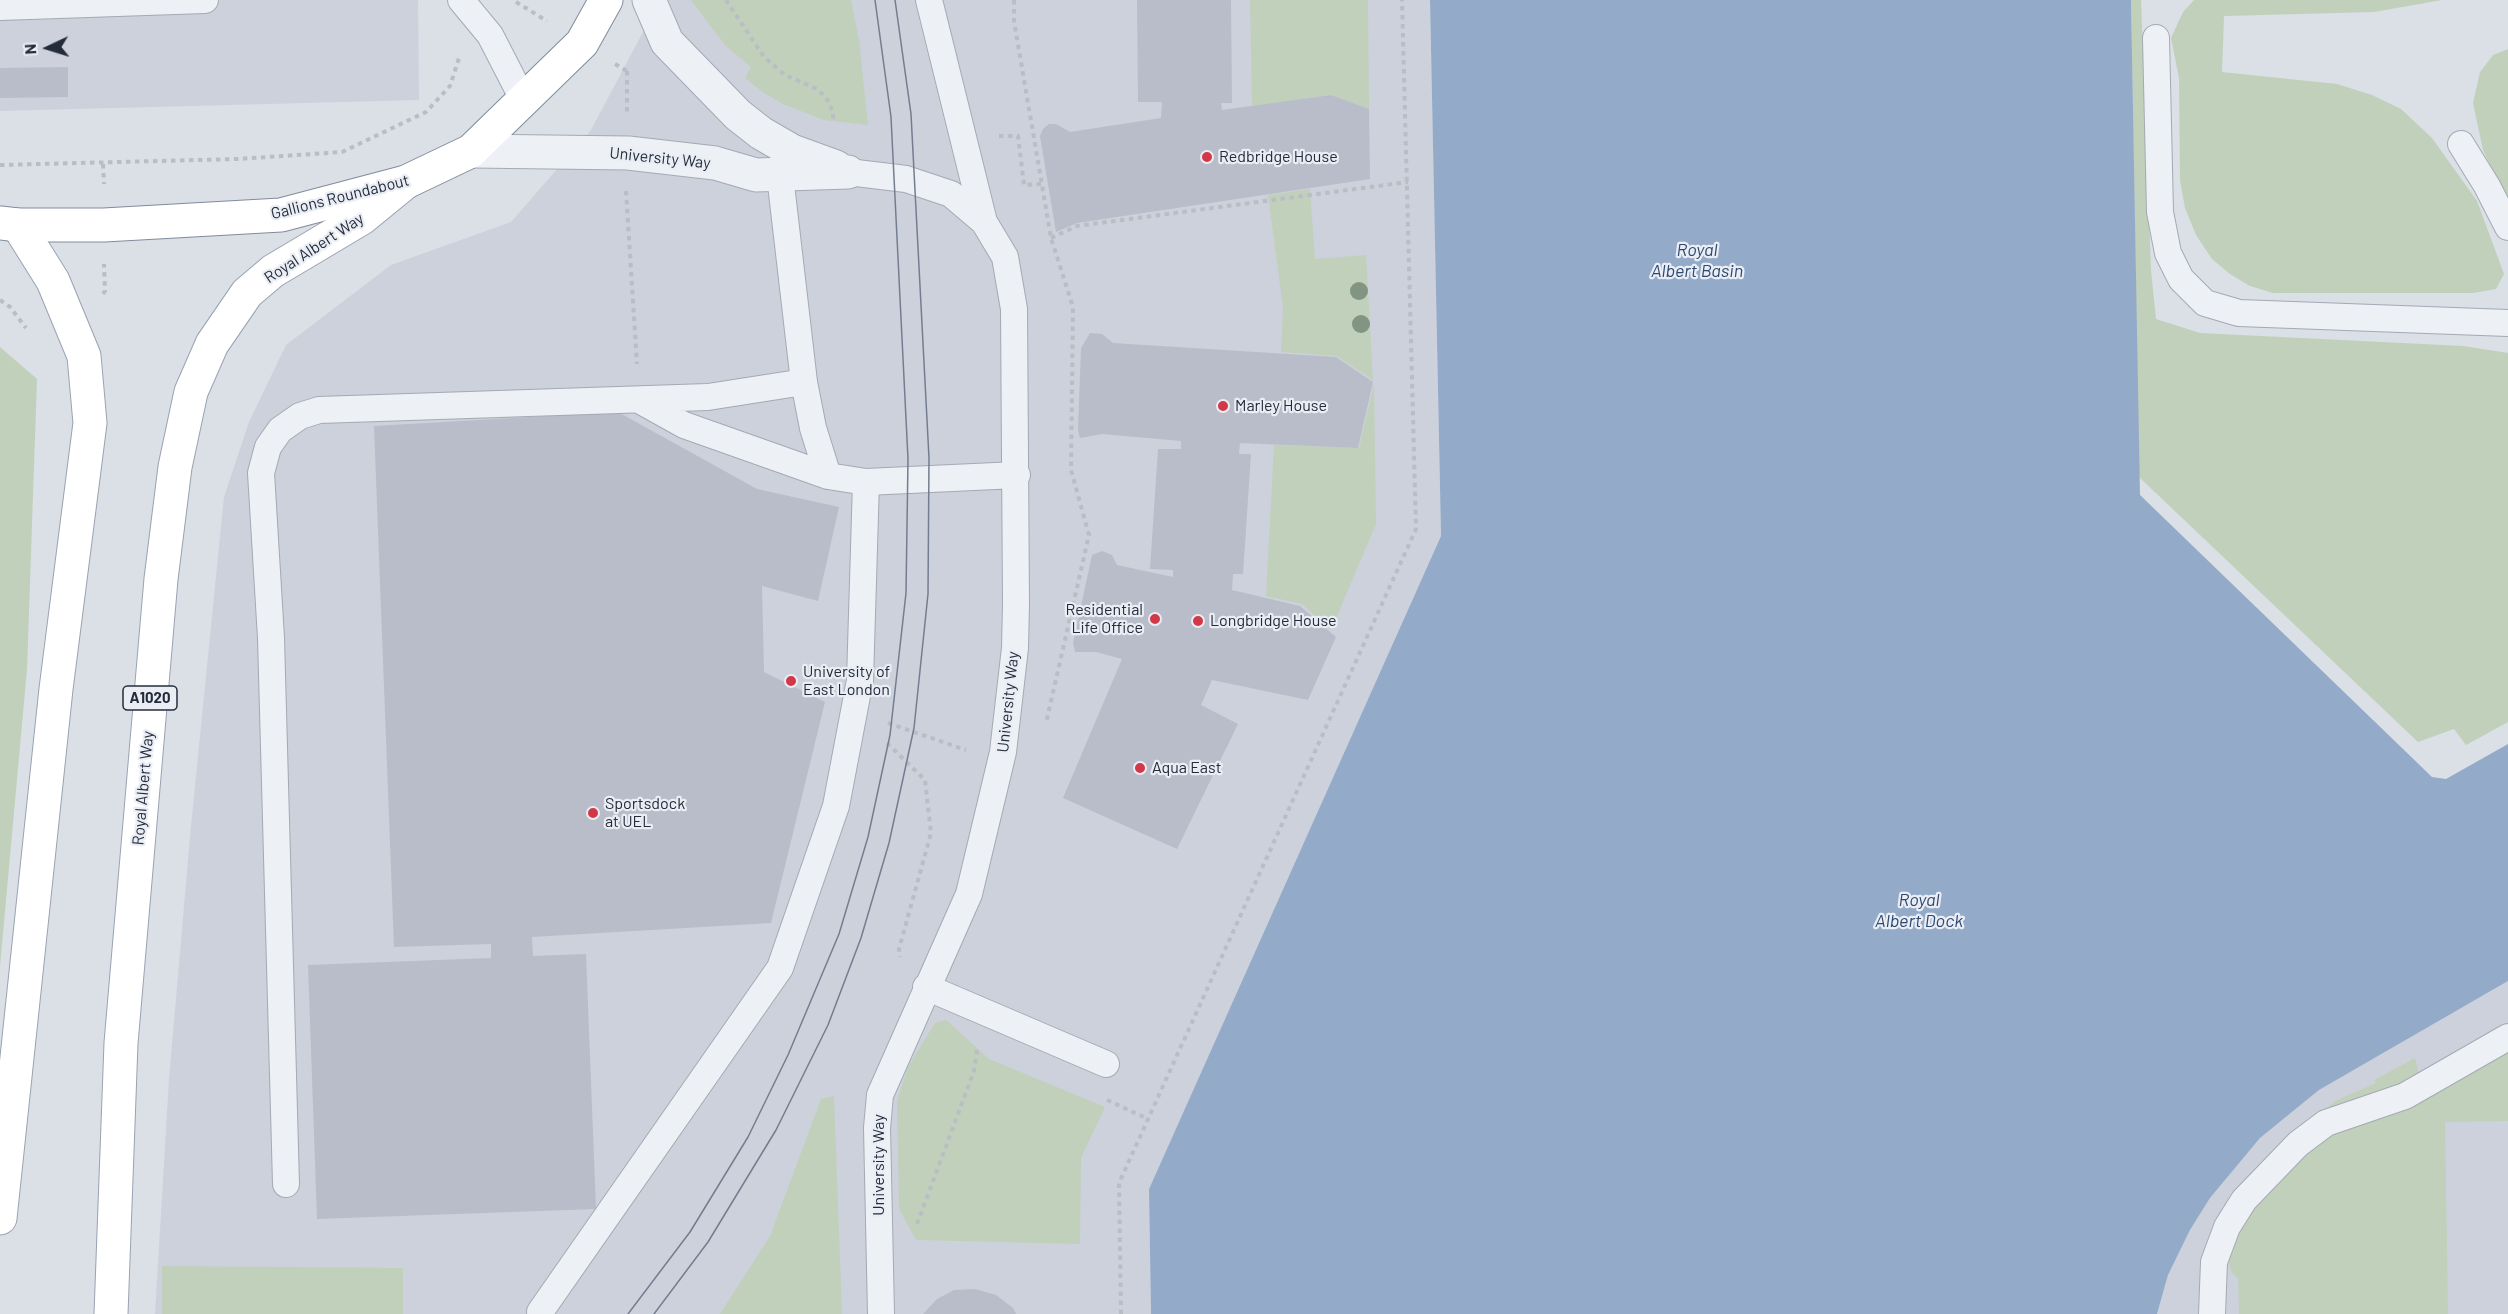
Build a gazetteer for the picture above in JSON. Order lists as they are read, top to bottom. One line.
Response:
{"streets":{"main road":["Gallions Roundabout","Royal Albert Way","A1020"],"street":["University Way"]},"crossings":[["University Way","Gallions Roundabout"],["Gallions Roundabout","Royal Albert Way"]],"water":["Royal Albert Basin","Royal Albert Dock"],"places":["Redbridge House","Marley House","Residential Life Office","Longbridge House","University of East London","Aqua East","Sportsdock at UEL"],"north":"left"}
